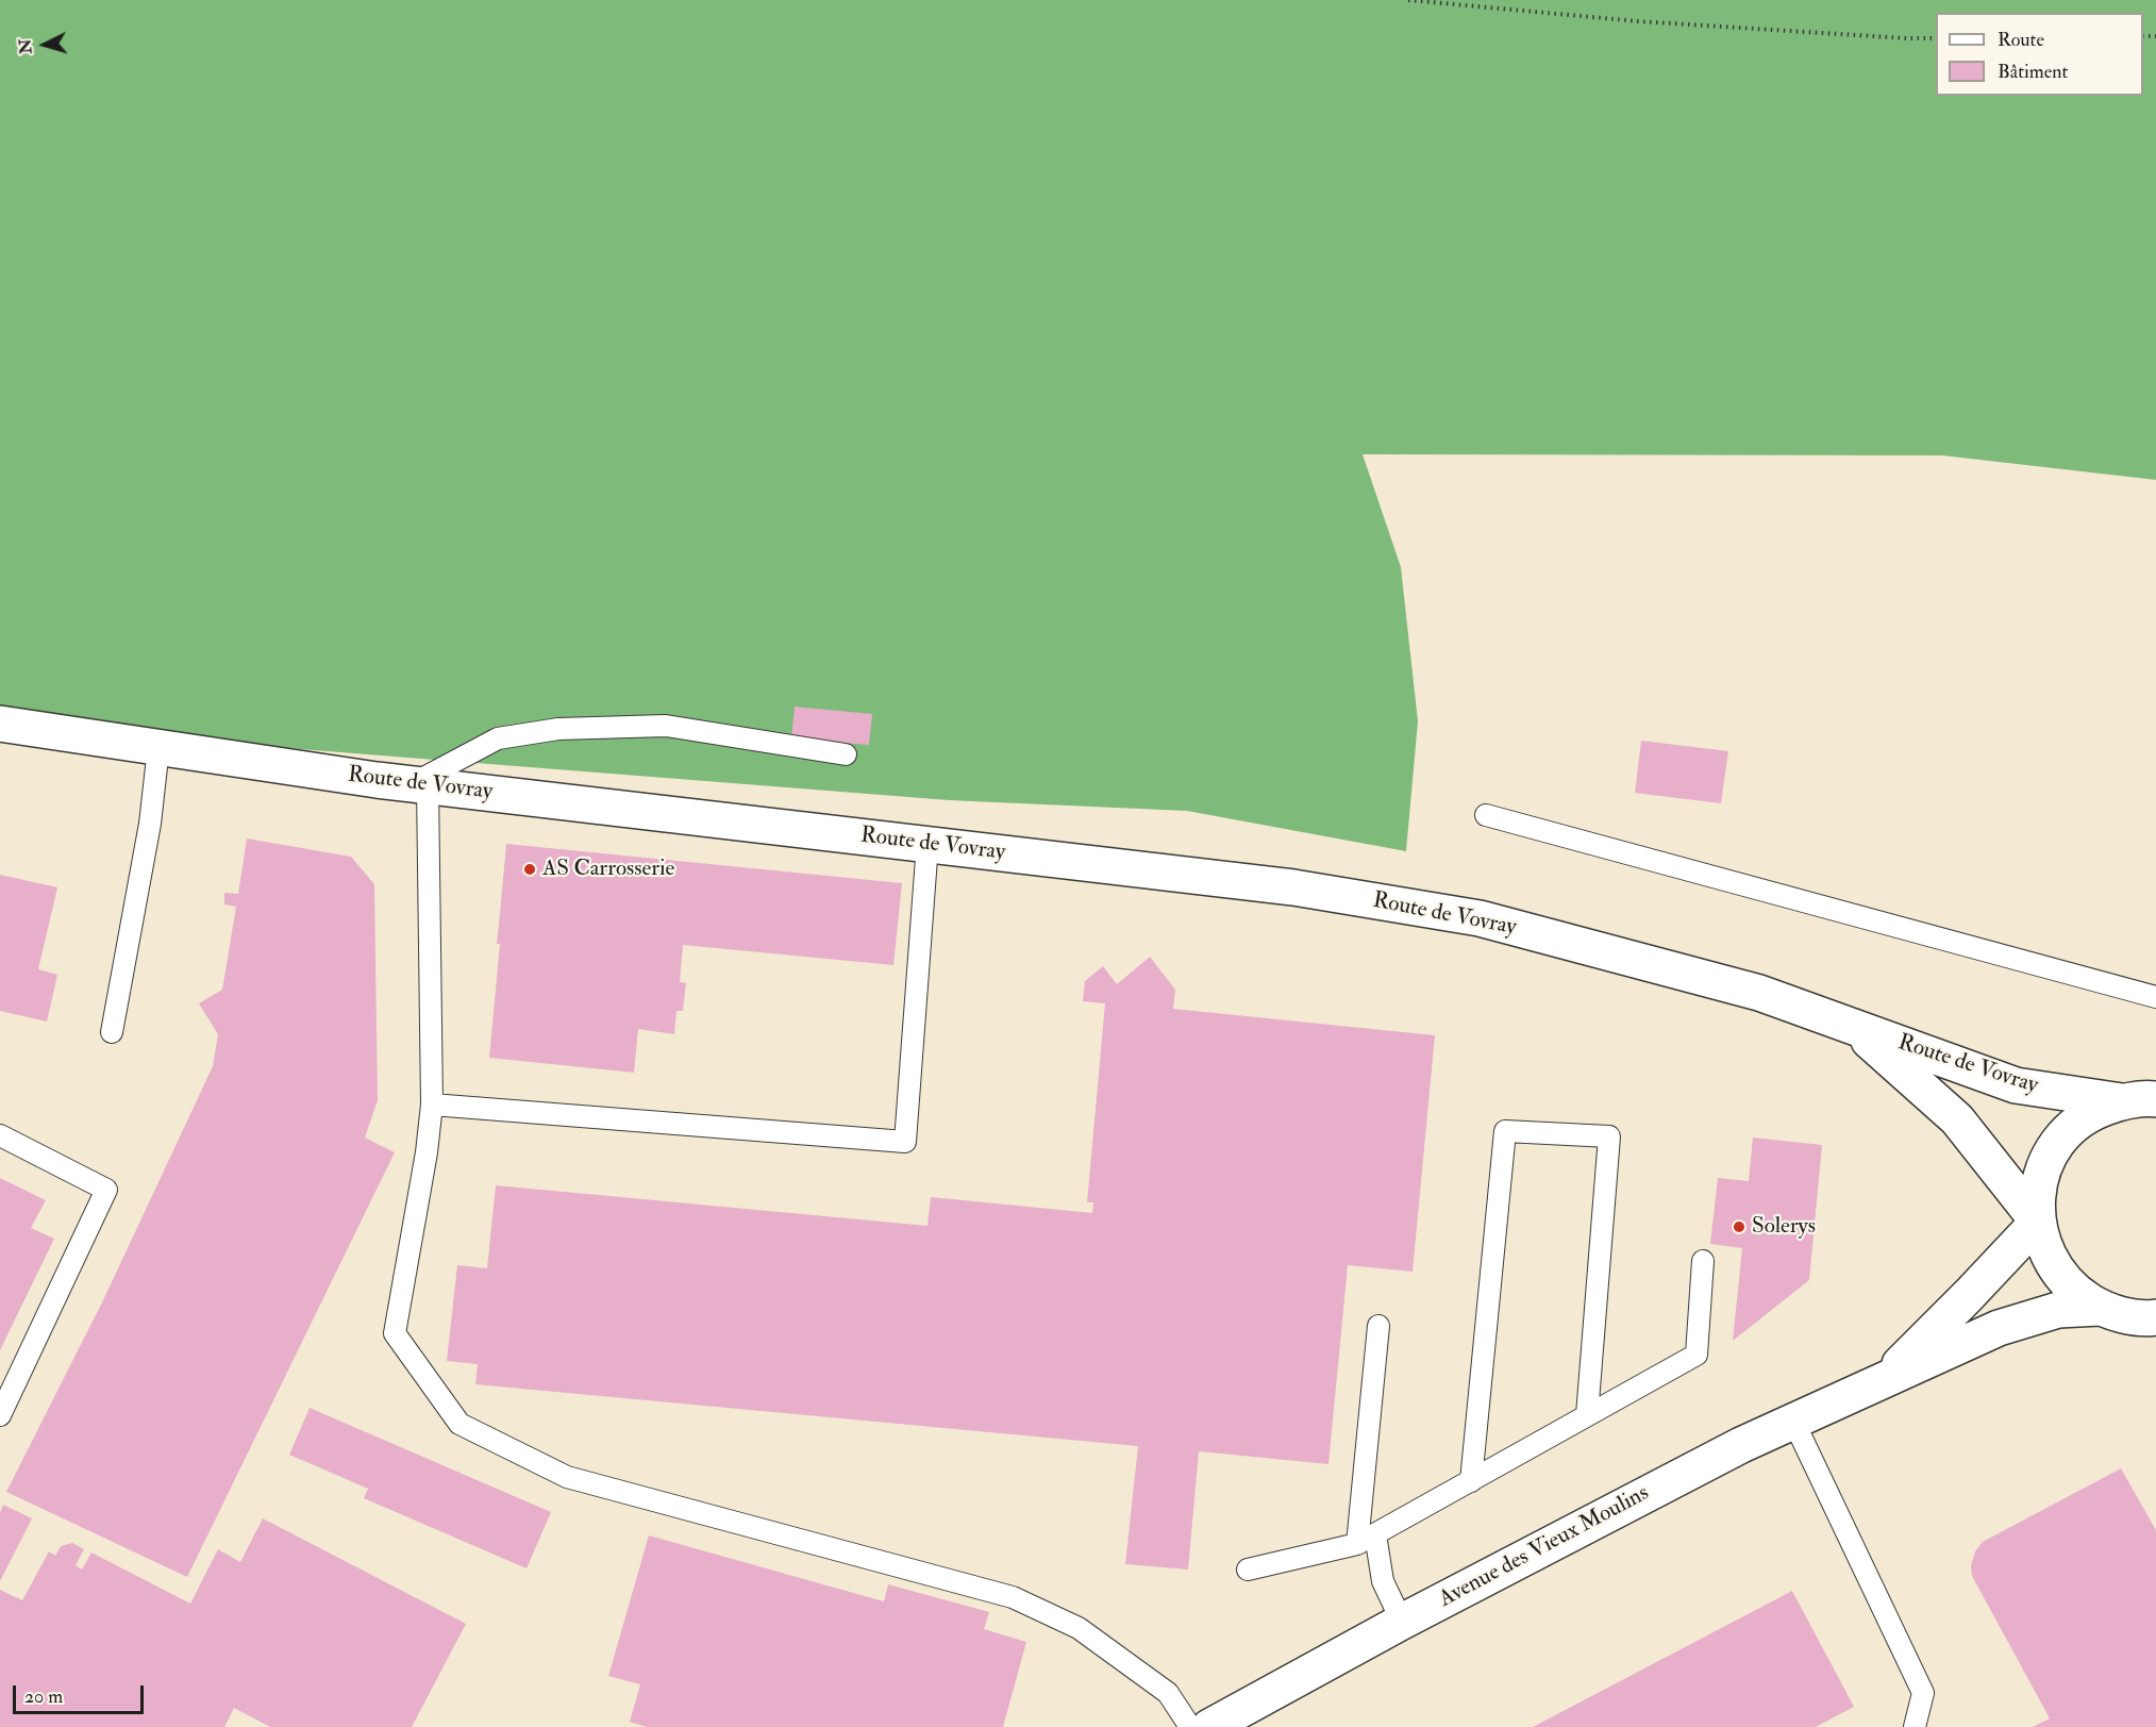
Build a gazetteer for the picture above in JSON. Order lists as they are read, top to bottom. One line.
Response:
{"streets":{"street":["Route de Vovray","Avenue des Vieux Moulins"]},"crossings":[["Route de Vovray","Avenue des Vieux Moulins"]],"places":["AS Carrosserie","Solerys"],"legend":["Route","Bâtiment"],"scale_bar":"20 m","north":"left"}
